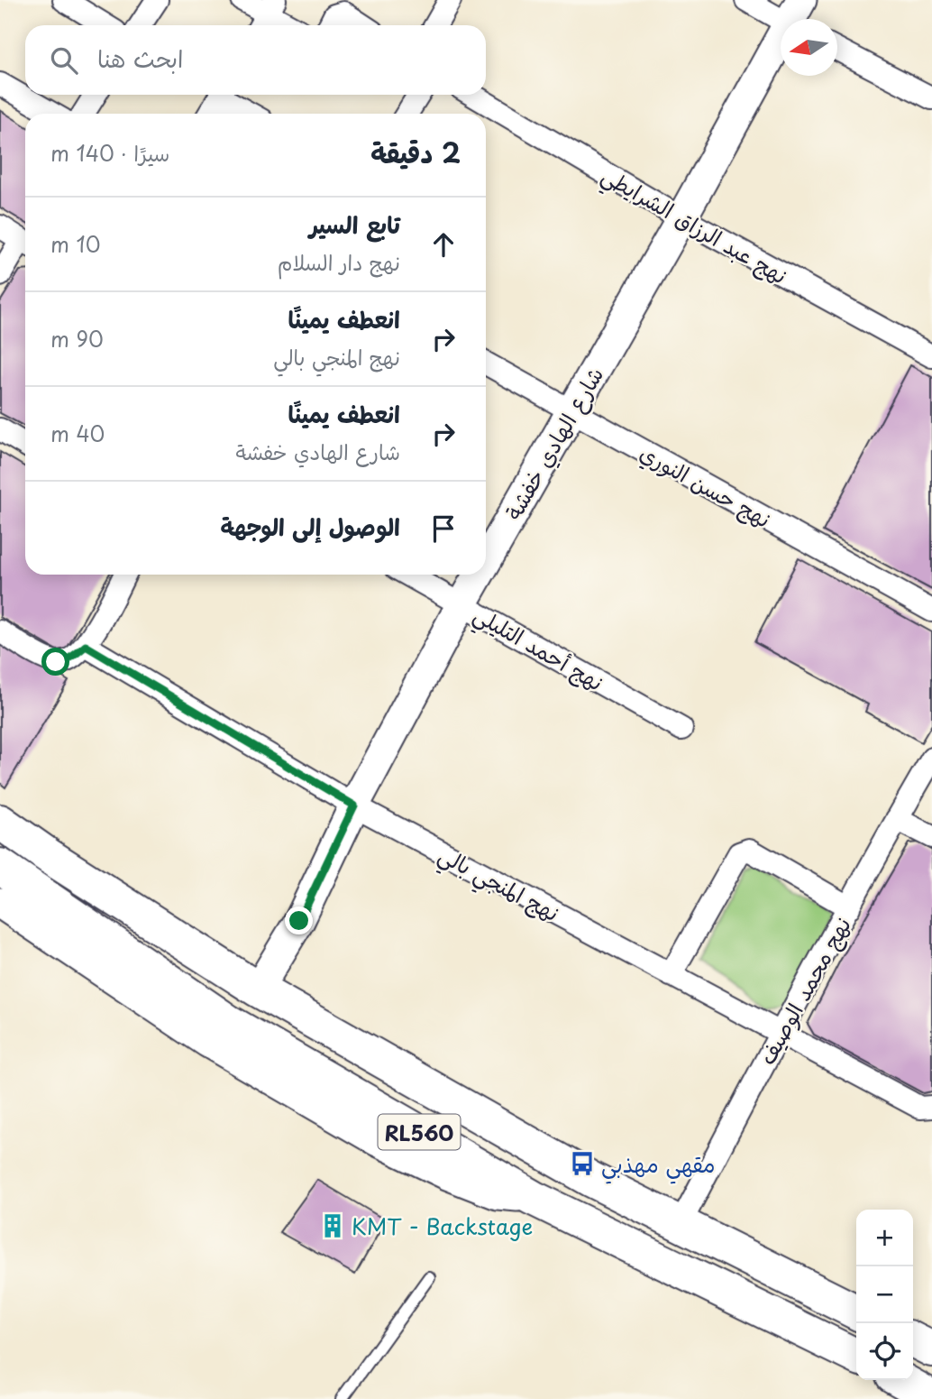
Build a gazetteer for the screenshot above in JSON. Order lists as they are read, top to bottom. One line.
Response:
{"streets":{"highway":["RL560"],"street":["نهج عبد الرزاق الشرايطي","شارع الهادي خفشة","نهج حسن النوري","نهج أحمد التليلي","نهج المنجي بالي","نهج محمد الوصيف"]},"crossings":[["نهج عبد الرزاق الشرايطي","شارع الهادي خفشة"],["شارع الهادي خفشة","نهج حسن النوري"],["شارع الهادي خفشة","نهج أحمد التليلي"],["شارع الهادي خفشة","نهج المنجي بالي"],["شارع الهادي خفشة","RL560"],["نهج المنجي بالي","نهج محمد الوصيف"],["نهج محمد الوصيف","RL560"]],"places":{"bus stop":["مقهي مهذبي"],"building":["KMT - Backstage"]},"north":"left","page":{"search":"ابحث هنا","heading":["2 دقيقة","سيرًا · 140 m"],"list":[["تابع السير","نهج دار السلام","10 m"],["انعطف يمينًا","نهج المنجي بالي","90 m"],["انعطف يمينًا","شارع الهادي خفشة","40 m"],"الوصول إلى الوجهة"],"map_buttons":["+","−"]}}
